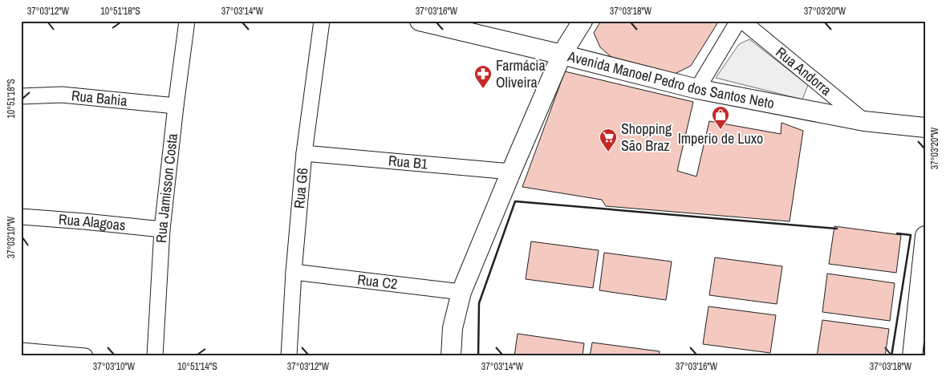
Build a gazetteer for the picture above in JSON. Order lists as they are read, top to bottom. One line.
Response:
{"streets":{"street":["Rua Andorra","Avenida Manoel Pedro dos Santos Neto","Rua Bahia","Rua B1","Rua Jamisson Costa","Rua G6","Rua Alagoas","Rua C2"]},"crossings":[["Rua Andorra","Avenida Manoel Pedro dos Santos Neto"],["Rua Bahia","Rua Jamisson Costa"],["Rua B1","Rua G6"],["Rua Jamisson Costa","Rua Alagoas"],["Rua G6","Rua C2"]],"places":{"pharmacy":["Farmácia Oliveira"],"shop":["Imperio de Luxo"],"supermarket":["Shopping São Braz"]},"coordinates":["37°03'12\"W","10°51'18\"S","37°03'14\"W","37°03'16\"W","37°03'18\"W","37°03'20\"W","37°03'10\"W","10°51'14\"S"]}
